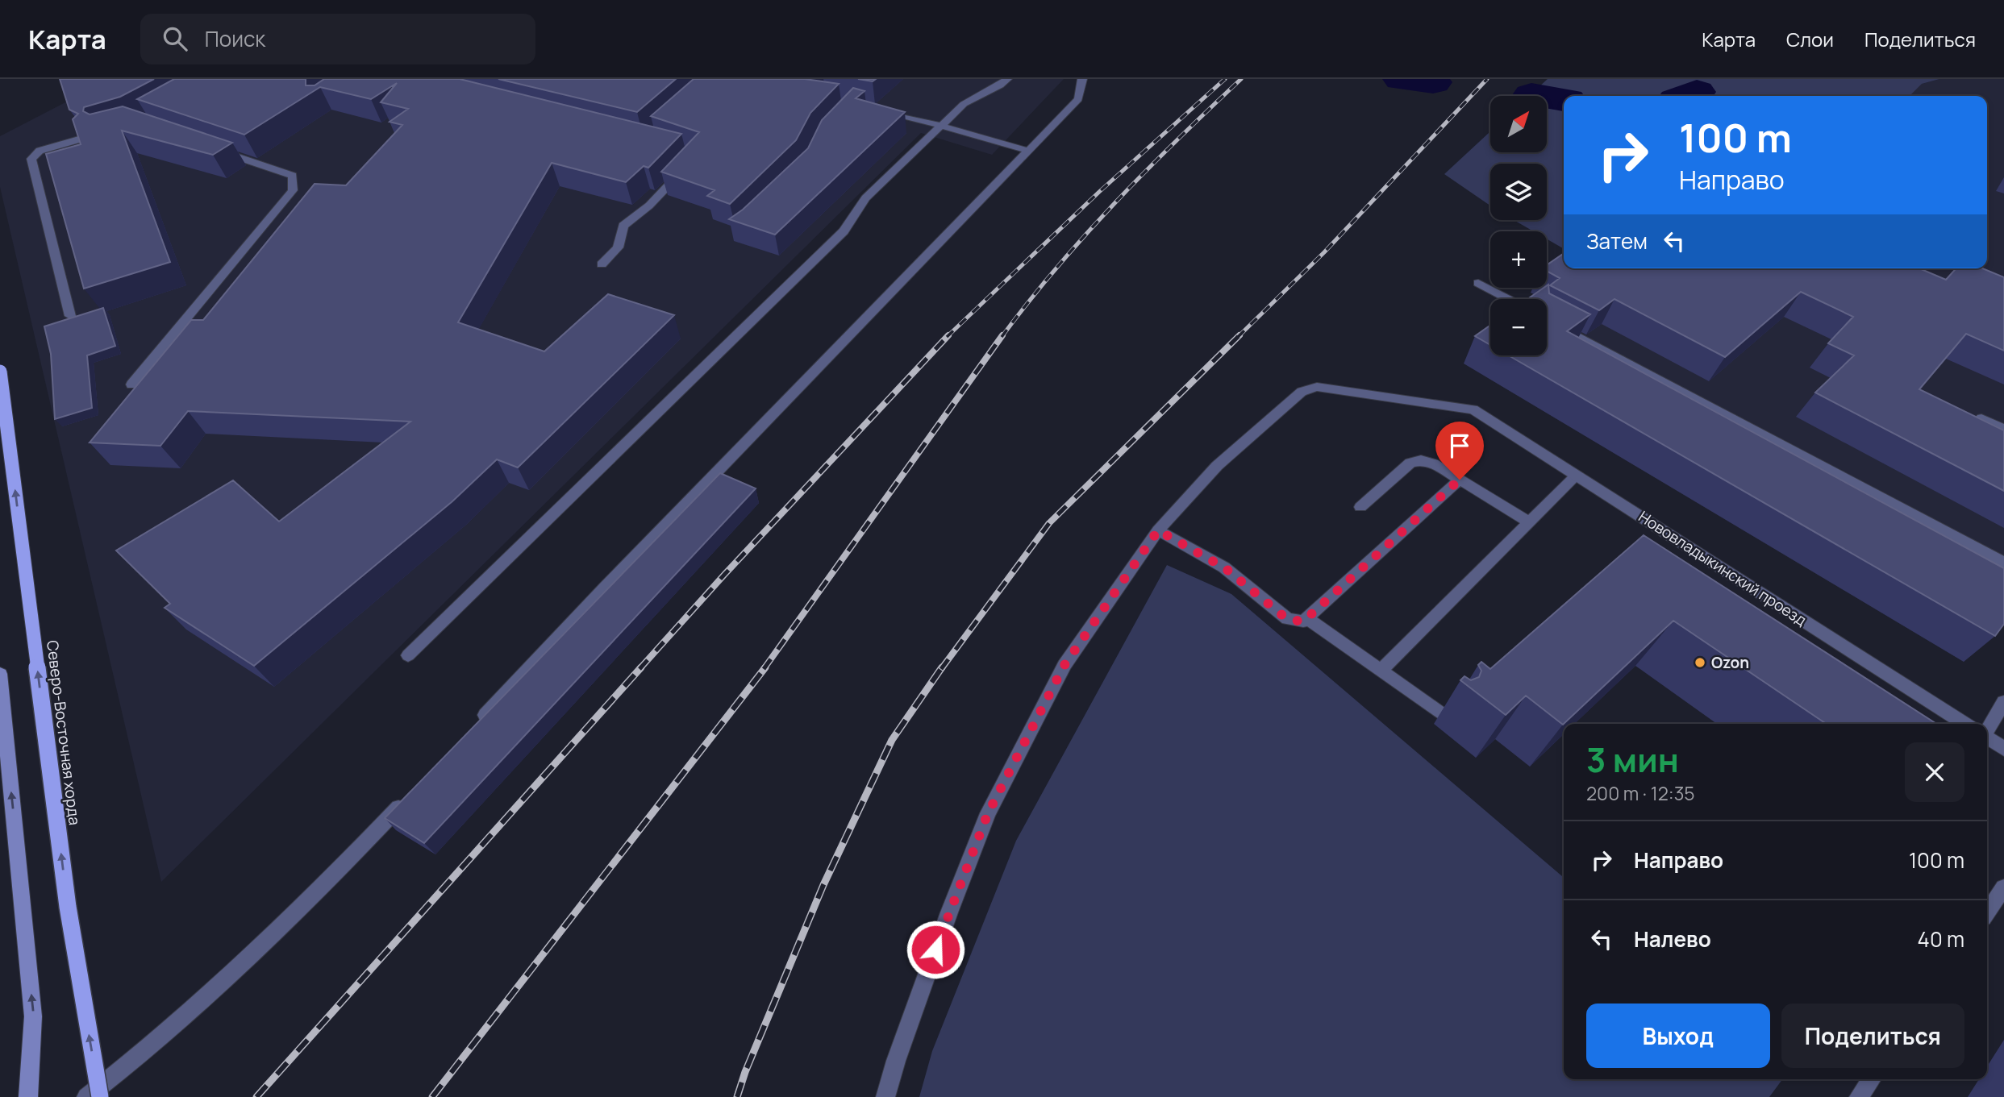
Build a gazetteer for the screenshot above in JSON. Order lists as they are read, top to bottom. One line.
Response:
{"streets":{"main road":["Северо-Восточная хорда"],"street":["Нововладыкинский проезд"]},"one_way":["Северо-Восточная хорда"],"places":["Ozon"],"north":"top right","page":{"header":"Карта","search":"Поиск","nav":["Карта","Слои","Поделиться"],"map_buttons":["+","−"],"turn":["100 m","Направо"],"then":"Затем","heading":["3 мин","200 m · 12:35"],"list":[{"name":"Направо","value":"100 m"},{"name":"Налево","value":"40 m"}],"buttons":["Выход","Поделиться"]}}
